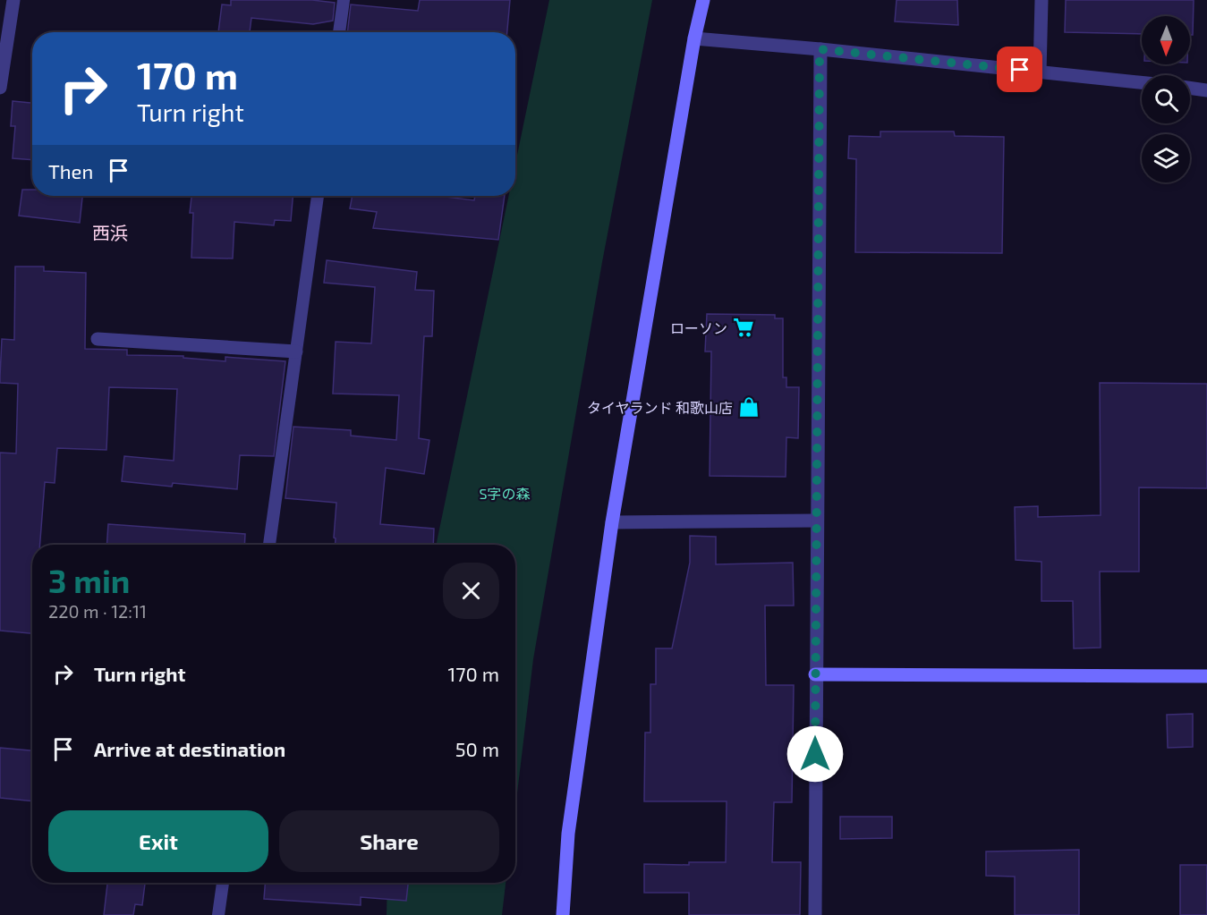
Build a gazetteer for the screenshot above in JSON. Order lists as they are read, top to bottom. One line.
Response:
{"districts":["西浜"],"parks":["S字の森"],"places":{"supermarket":["ローソン"],"shop":["タイヤランド 和歌山店"]},"north":"bottom","page":{"turn":["170 m","Turn right"],"then":"Then","heading":["3 min","220 m · 12:11"],"list":[{"name":"Turn right","value":"170 m"},{"name":"Arrive at destination","value":"50 m"}],"buttons":["Exit","Share"]}}
